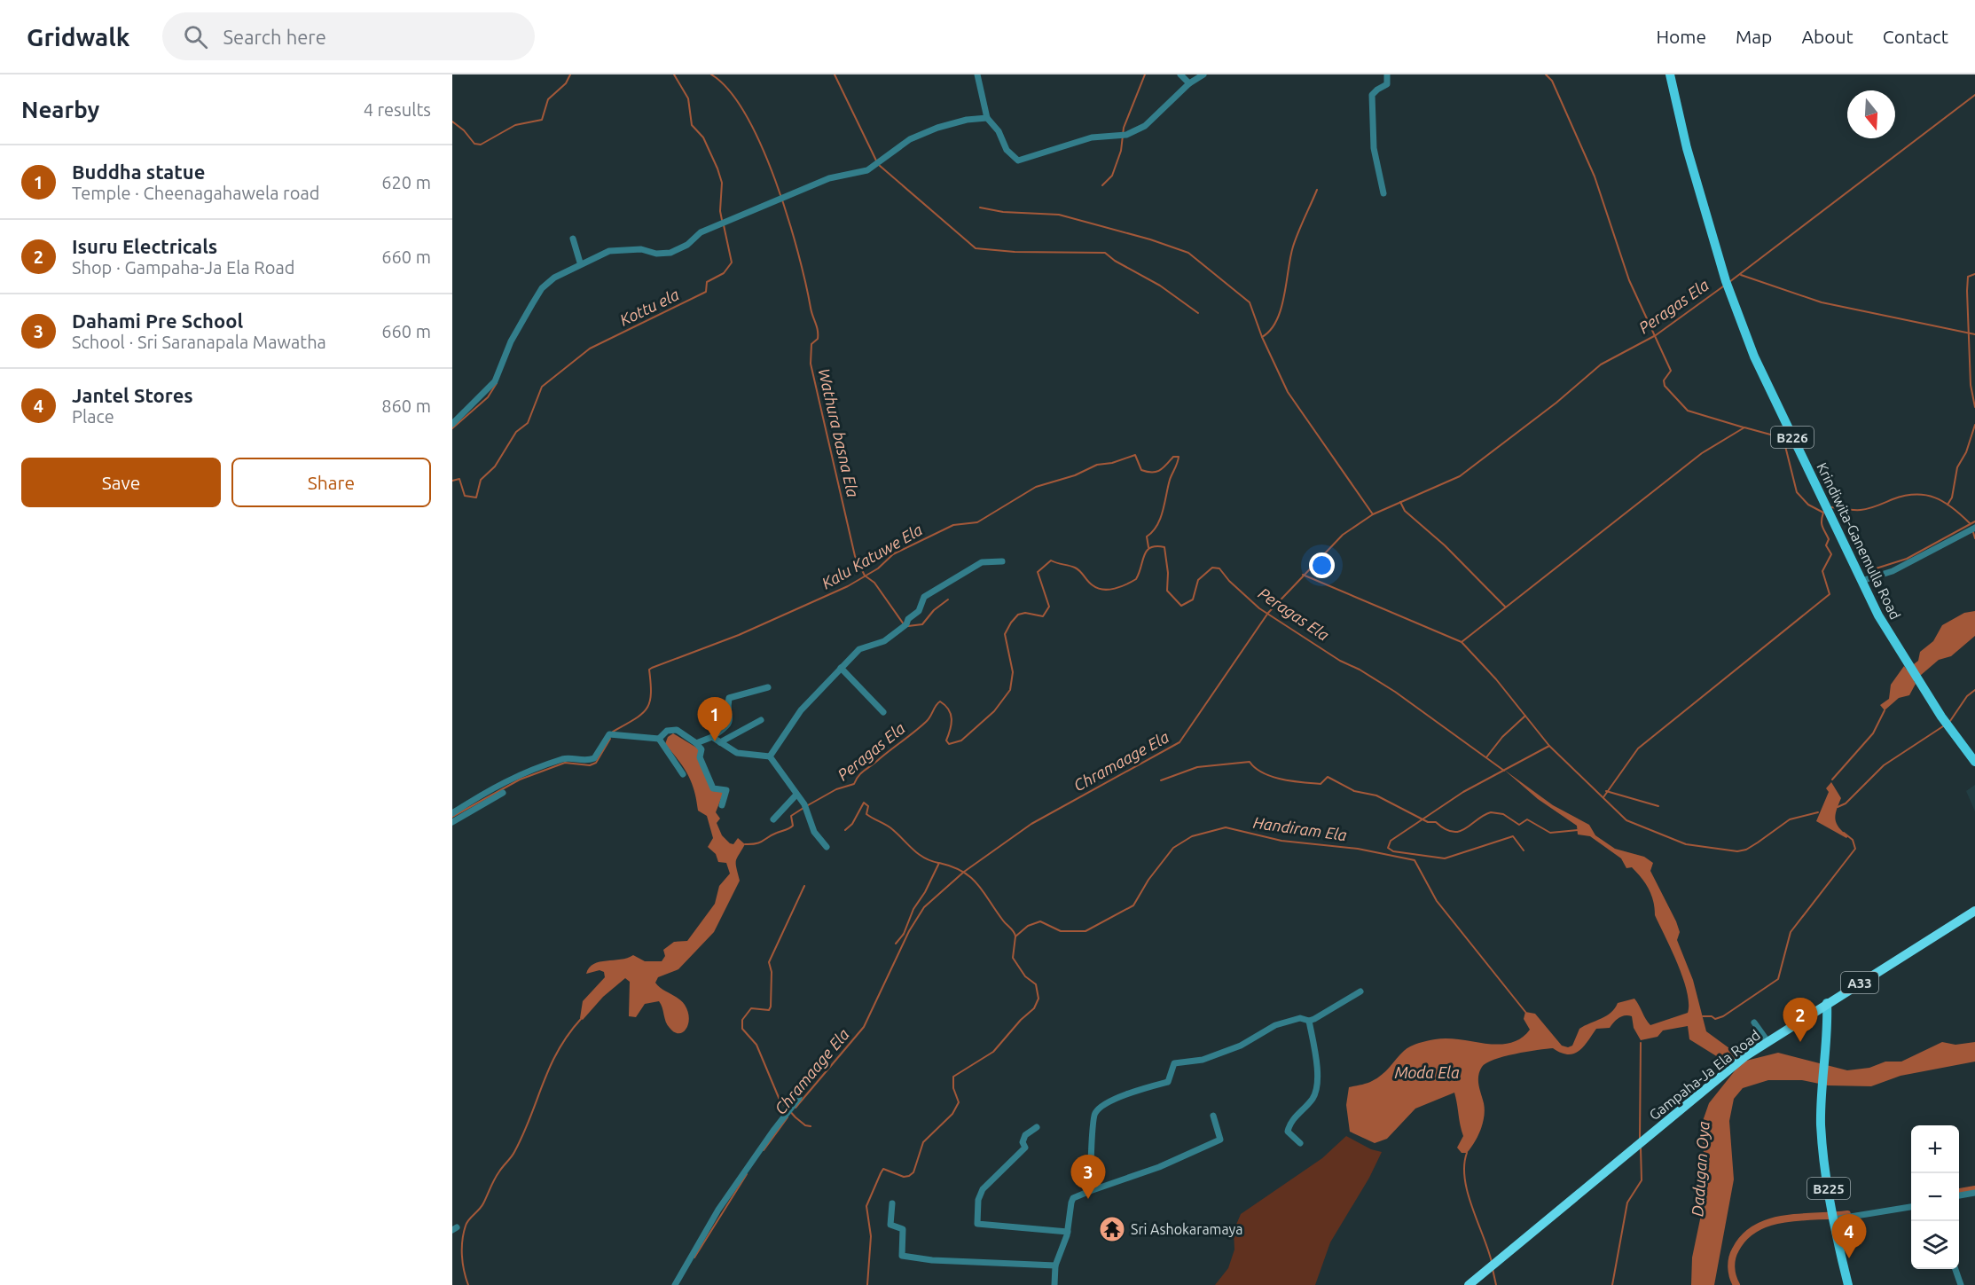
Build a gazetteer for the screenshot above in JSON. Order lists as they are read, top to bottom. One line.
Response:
{"streets":{"highway":["A33","Gampaha-Ja Ela Road"],"main road":["B226","Krindiwita-Ganemulla Road","B225"]},"crossings":[["Gampaha-Ja Ela Road","B225"]],"water":["Peragas Ela","Kottu ela","Wathura basna Ela","Kalu Katuwe Ela","Chramaage Ela","Handiram Ela","Moda Ela","Dadugan Oya"],"places":{"temple":["Sri Ashokaramaya"]},"north":"bottom","page":{"header":"Gridwalk","search":"Search here","nav":["Home","Map","About","Contact"],"heading":["Nearby","4 results"],"list":[{"mark":"1","name":"Buddha statue","note":"Temple · Cheenagahawela road","value":"620 m"},{"mark":"2","name":"Isuru Electricals","note":"Shop · Gampaha-Ja Ela Road","value":"660 m"},{"mark":"3","name":"Dahami Pre School","note":"School · Sri Saranapala Mawatha","value":"660 m"},{"mark":"4","name":"Jantel Stores","note":"Place","value":"860 m"}],"buttons":["Save","Share"],"pins":["1","2","3","4"],"map_buttons":["+","−"]}}
